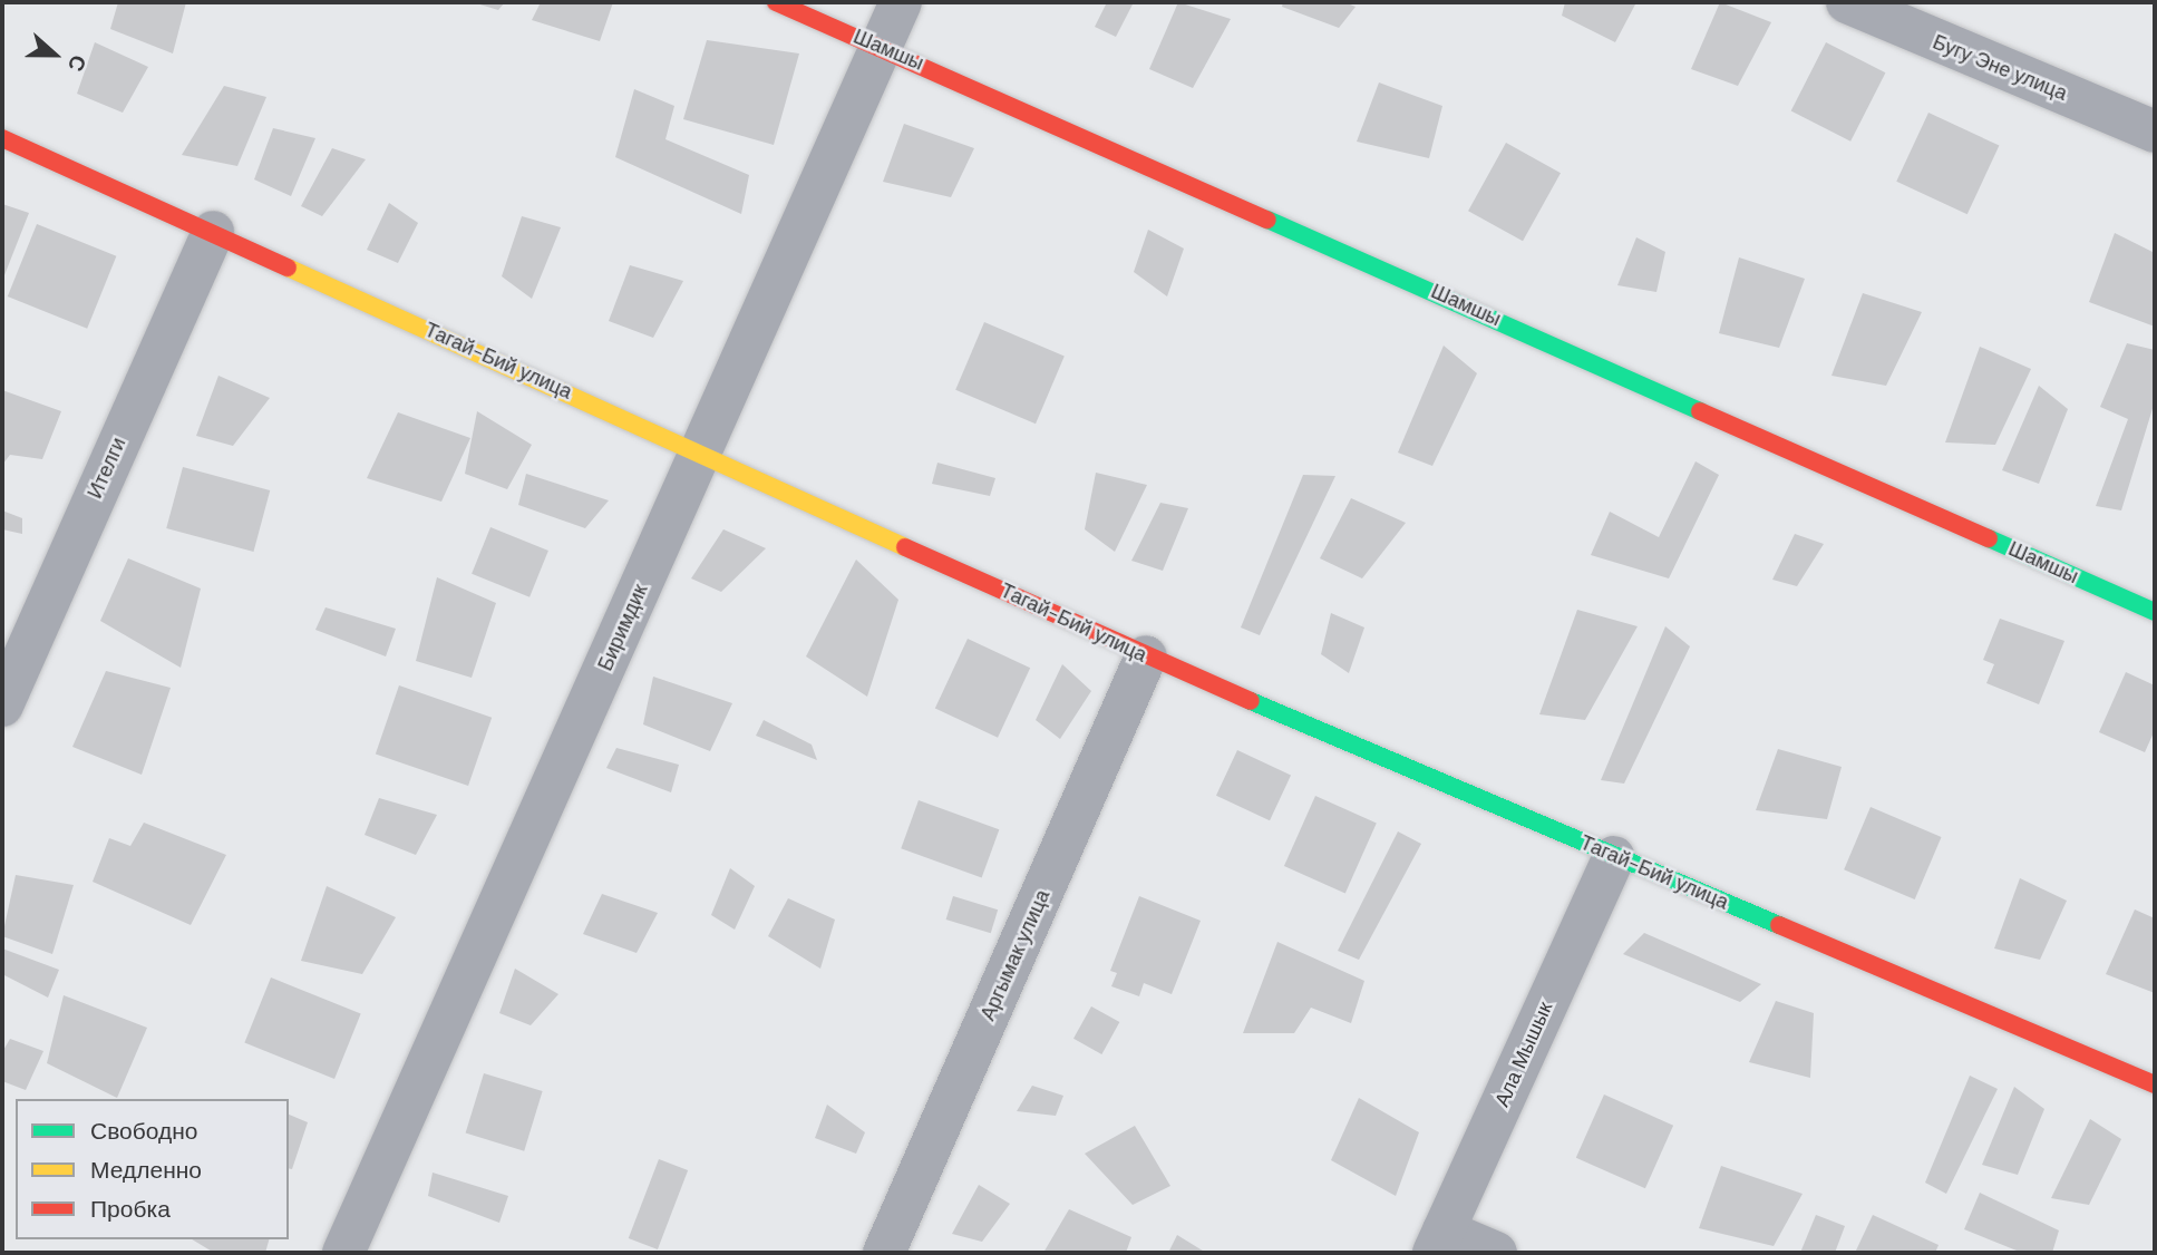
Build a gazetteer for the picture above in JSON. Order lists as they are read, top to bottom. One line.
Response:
{"streets":{"street":["Шамшы","Бугу Эне улица","Тагай-Бий улица","Ителги","Биримдик","Аргымак улица","Ала Мышык"]},"crossings":[["Шамшы","Биримдик"],["Тагай-Бий улица","Ителги"],["Тагай-Бий улица","Биримдик"],["Тагай-Бий улица","Аргымак улица"],["Тагай-Бий улица","Ала Мышык"]],"legend":["Свободно","Медленно","Пробка"],"north":"right"}
